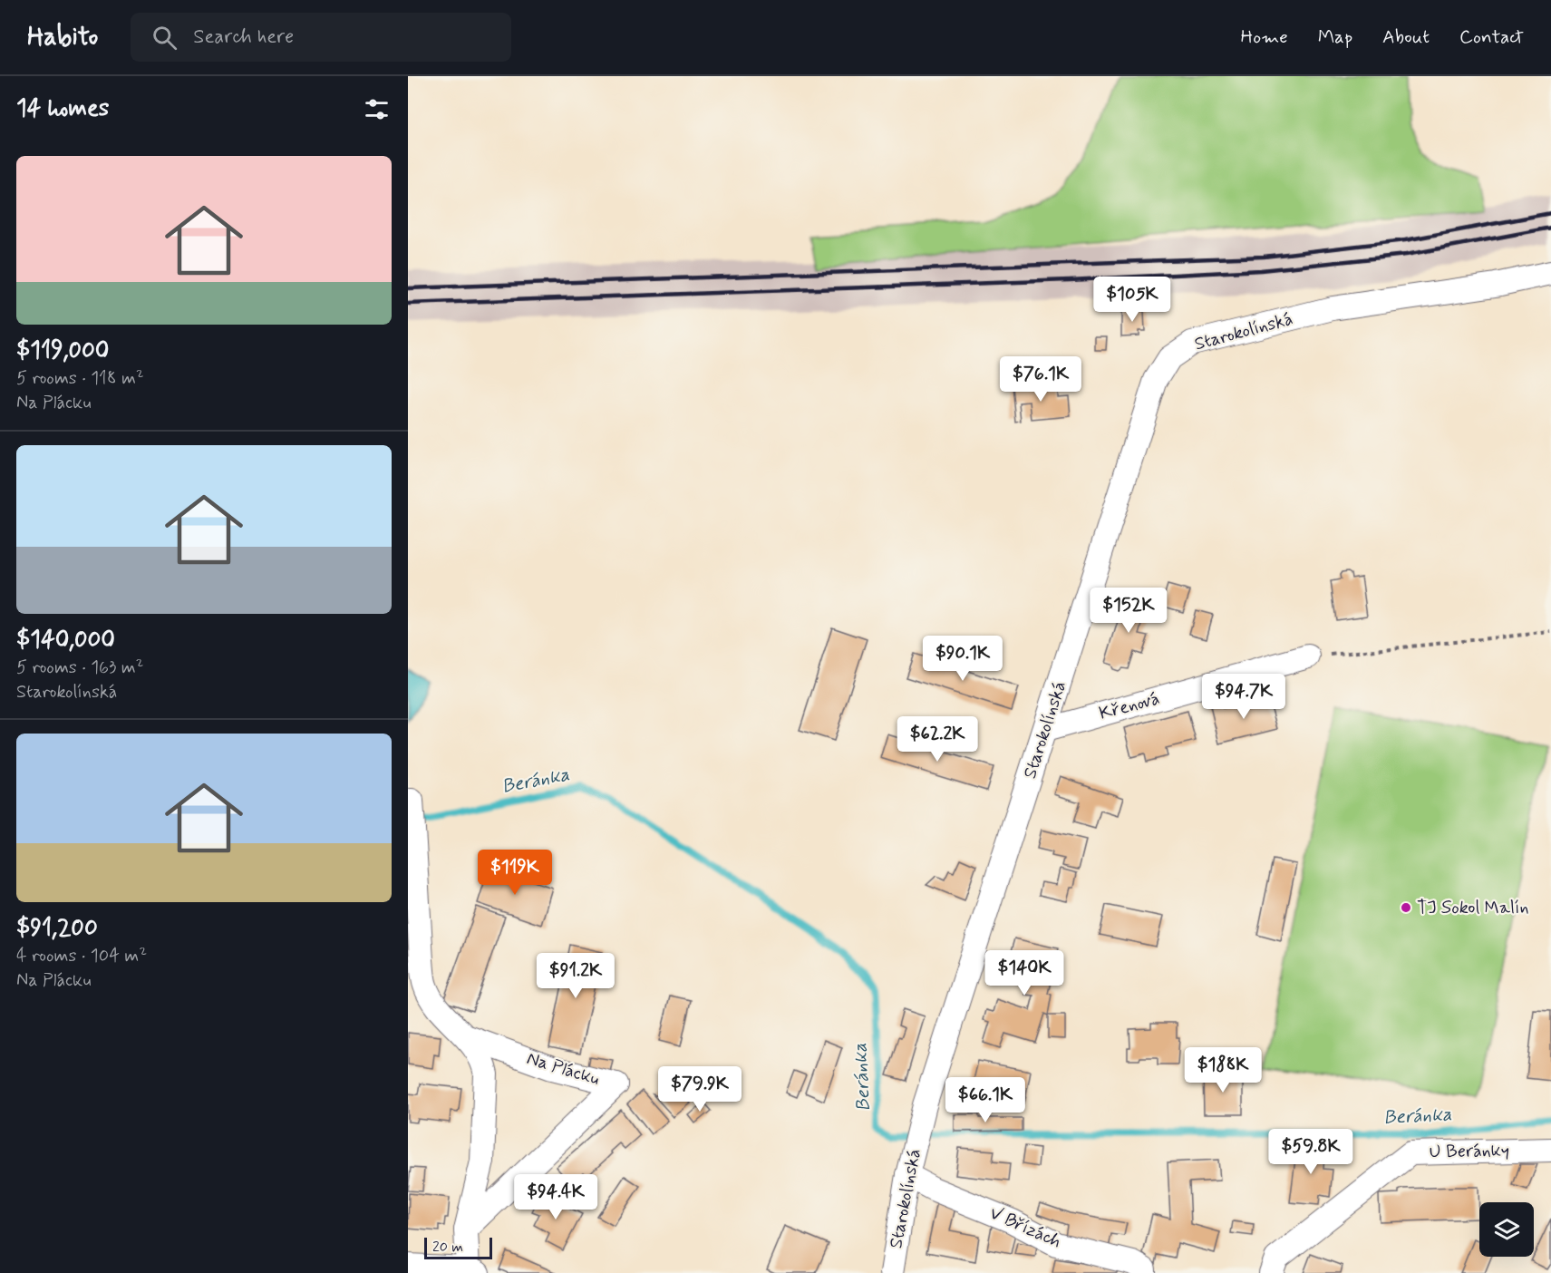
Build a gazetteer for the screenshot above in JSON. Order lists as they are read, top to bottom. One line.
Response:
{"streets":{"street":["Starokolínská","Křenová","Na Plácku","U Beránky","V Břízách"]},"crossings":[["Starokolínská","Křenová"],["Starokolínská","V Břízách"]],"water":["Beránka"],"places":["TJ Sokol Malín"],"scale_bar":"20 m","page":{"header":"Habito","search":"Search here","nav":["Home","Map","About","Contact"],"heading":"14 homes","list":[{"name":"$119,000","note":"5 rooms · 118 m² · Na Plácku"},{"name":"$140,000","note":"5 rooms · 163 m² · Starokolínská"},{"name":"$91,200","note":"4 rooms · 104 m² · Na Plácku"}],"price":["$105K","$76.1K","$152K","$90.1K","$94.7K","$62.2K","$119K","$140K","$91.2K","$188K","$79.9K","$66.1K","$59.8K","$94.4K"],"scale":"20 m"}}
